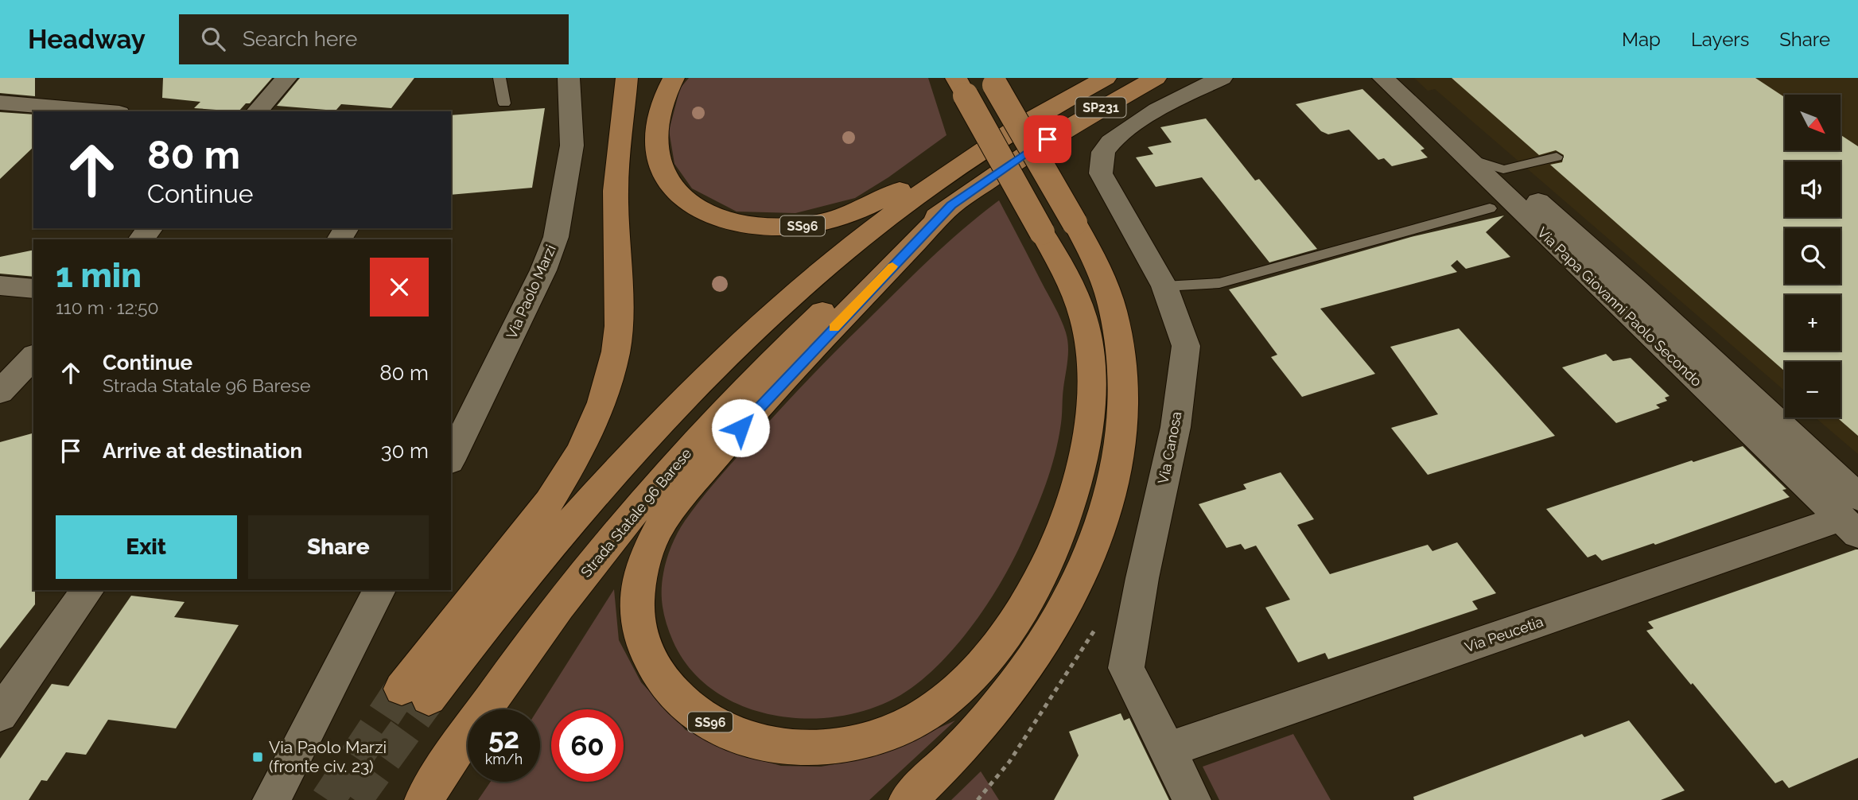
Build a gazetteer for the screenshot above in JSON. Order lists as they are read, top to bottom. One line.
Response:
{"streets":{"main road":["SP231","SS96","Strada Statale 96 Barese"],"street":["Via Paolo Marzi","Via Papa Giovanni Paolo Secondo","Via Canosa","Via Peucetia"]},"crossings":[["SP231","SS96"],["SP231","Strada Statale 96 Barese"],["SS96","Strada Statale 96 Barese"],["Via Papa Giovanni Paolo Secondo","Via Peucetia"],["Via Canosa","Via Peucetia"]],"places":{"transit":["Via Paolo Marzi (fronte civ. 23)"]},"north":"bottom right","page":{"header":"Headway","search":"Search here","nav":["Map","Layers","Share"],"map_buttons":["+","−"],"turn":["80 m","Continue"],"heading":["1 min","110 m · 12:50"],"list":[{"name":"Continue","note":"Strada Statale 96 Barese","value":"80 m"},{"name":"Arrive at destination","value":"30 m"}],"buttons":["Exit","Share"],"speed":"52 km/h","limit":"60"}}
